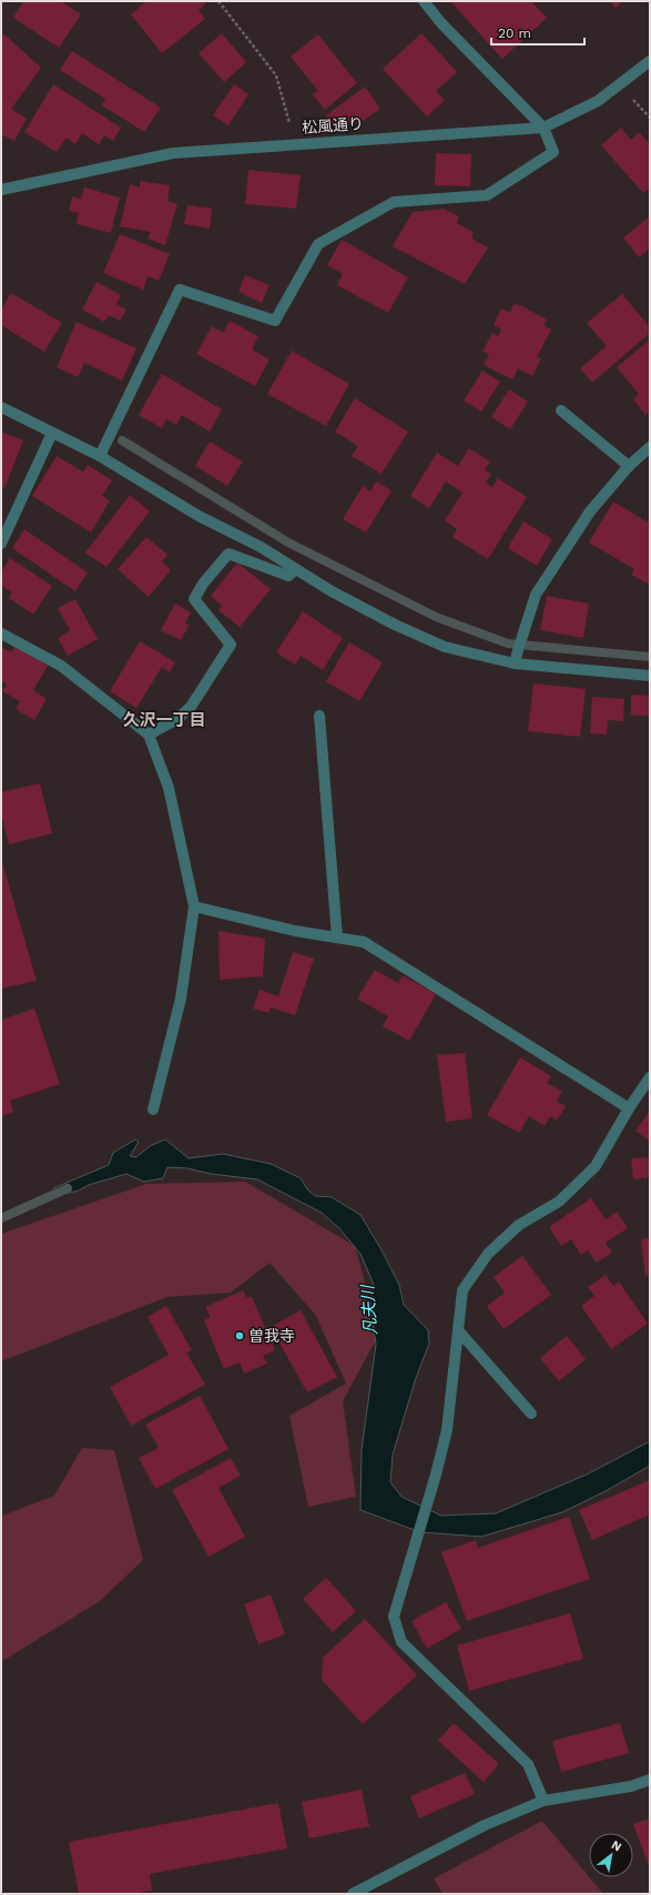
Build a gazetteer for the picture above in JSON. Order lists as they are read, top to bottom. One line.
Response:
{"streets":{"street":["松風通り"]},"districts":["久沢一丁目"],"water":["凡夫川"],"places":["曽我寺"],"scale_bar":"20 m","north":"top right"}
